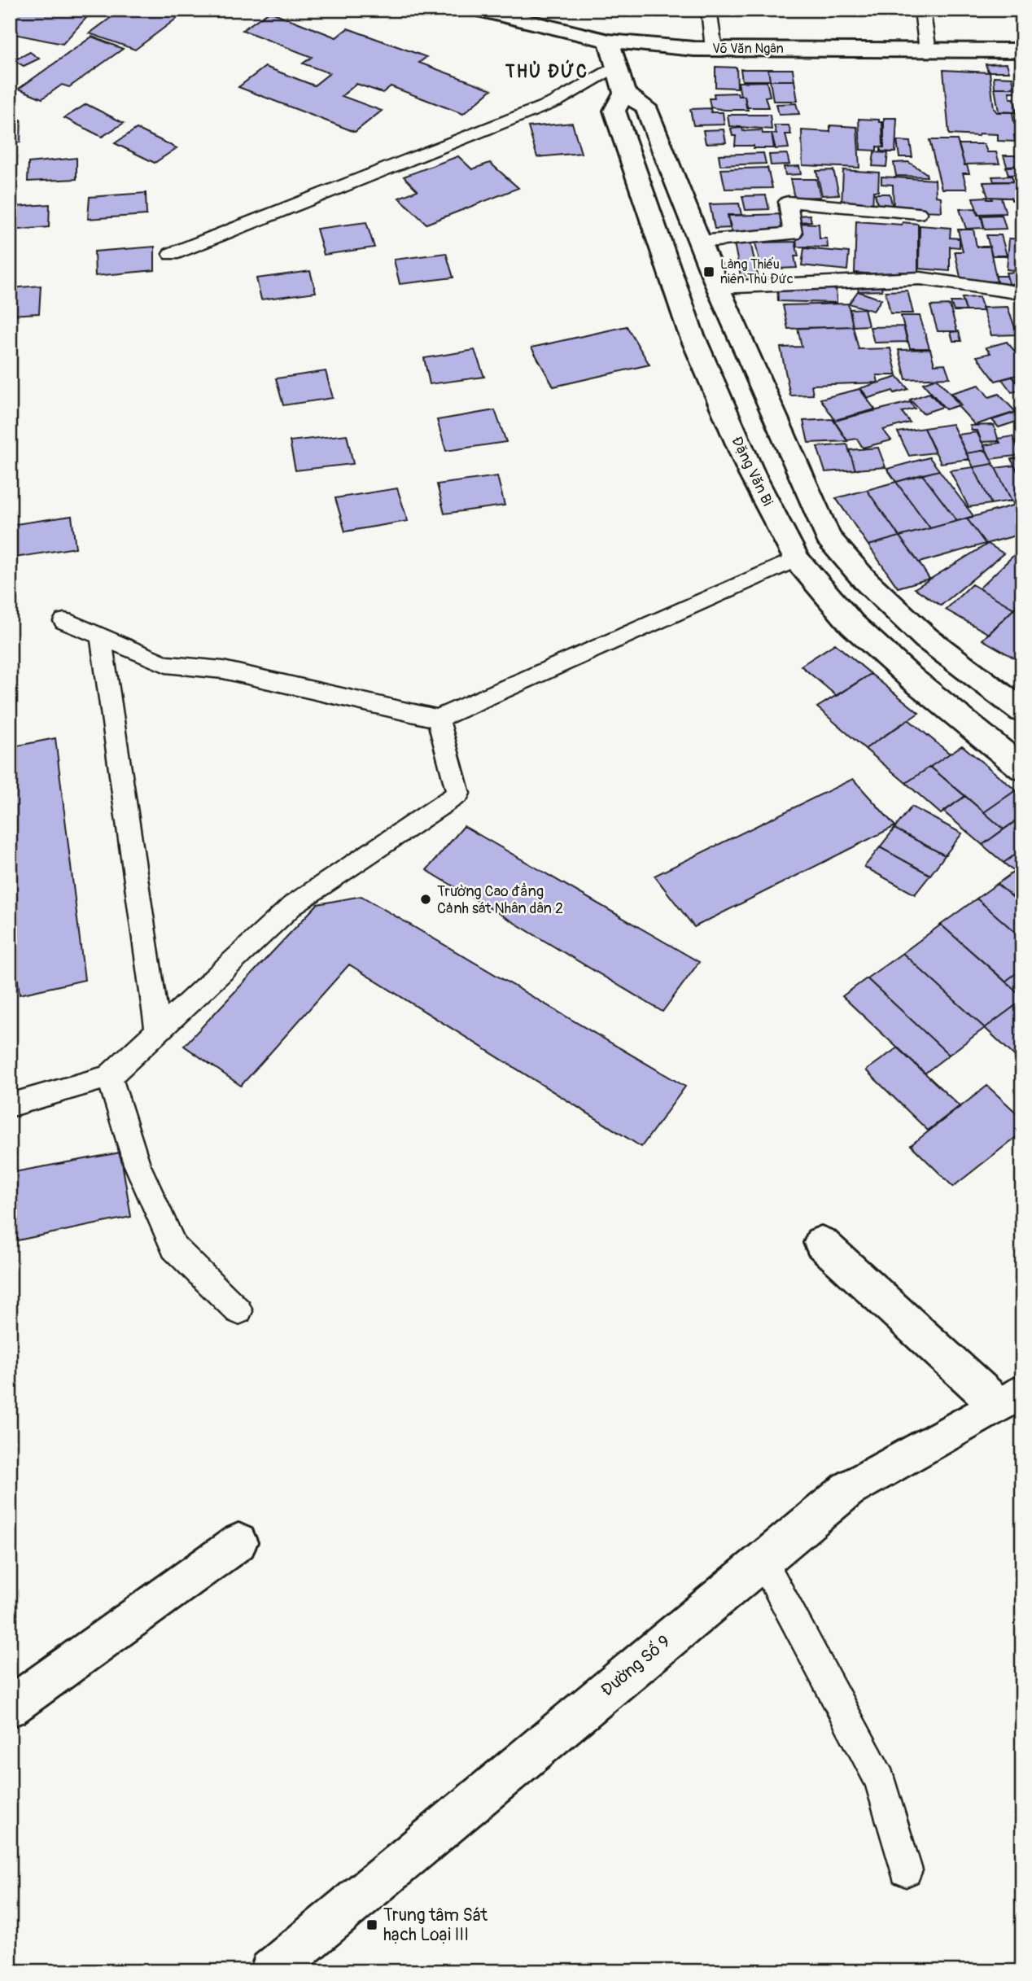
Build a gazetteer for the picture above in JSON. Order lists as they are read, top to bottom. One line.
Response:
{"streets":{"main road":["Võ Văn Ngân","Đặng Văn Bi","Đường Số 9"]},"districts":["THỦ ĐỨC"],"places":{"transit":["Làng Thiếu niên Thủ Đức","Trung tâm Sát hạch Loại III"],"other":["Trường Cao đẳng Cảnh sát Nhân dân 2"]}}
